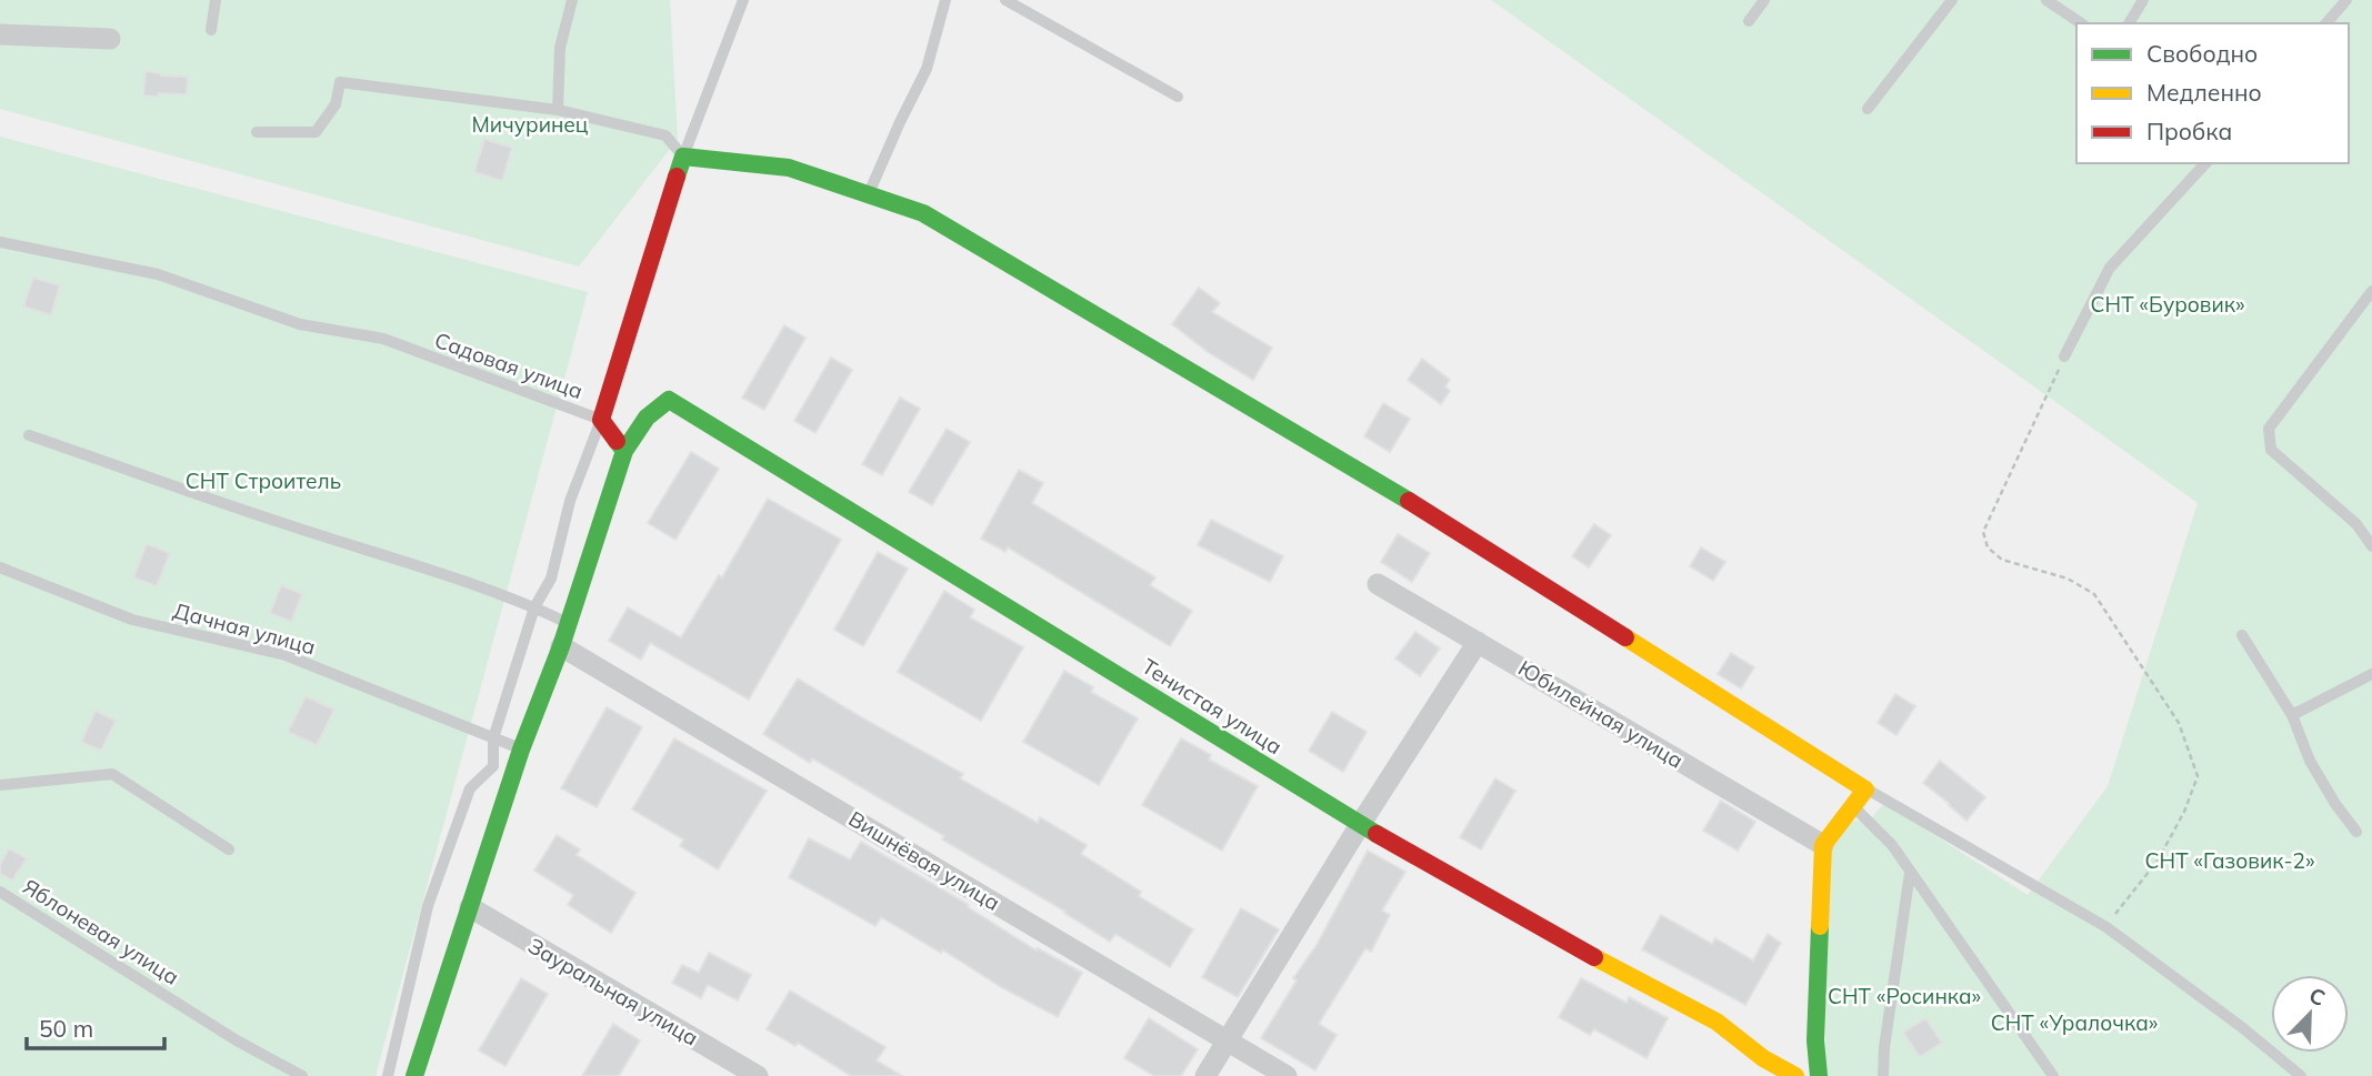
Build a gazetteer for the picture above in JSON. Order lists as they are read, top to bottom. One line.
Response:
{"streets":{"street":["Тенистая улица","Юбилейная улица","Вишнёвая улица","Зауральная улица"],"lane":["Садовая улица","Дачная улица","Яблоневая улица"]},"crossings":[["Садовая улица","Дачная улица"]],"parks":["Мичуринец","СНТ «Буровик»","СНТ Строитель","СНТ «Газовик-2»","СНТ «Росинка»","СНТ «Уралочка»"],"legend":["Свободно","Медленно","Пробка"],"scale_bar":"50 m","north":"top right"}
